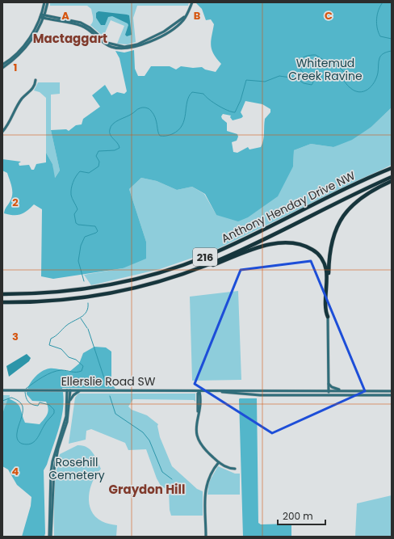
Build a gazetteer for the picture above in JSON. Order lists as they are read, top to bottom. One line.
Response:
{"streets":{"highway":["Anthony Henday Drive NW","216"],"main road":["Ellerslie Road SW"]},"districts":["Mactaggart","Graydon Hill"],"parks":["Whitemud Creek Ravine","Rosehill Cemetery"],"scale_bar":"200 m","grid":{"columns":["A","B","C"],"rows":["1","2","3","4"]}}
